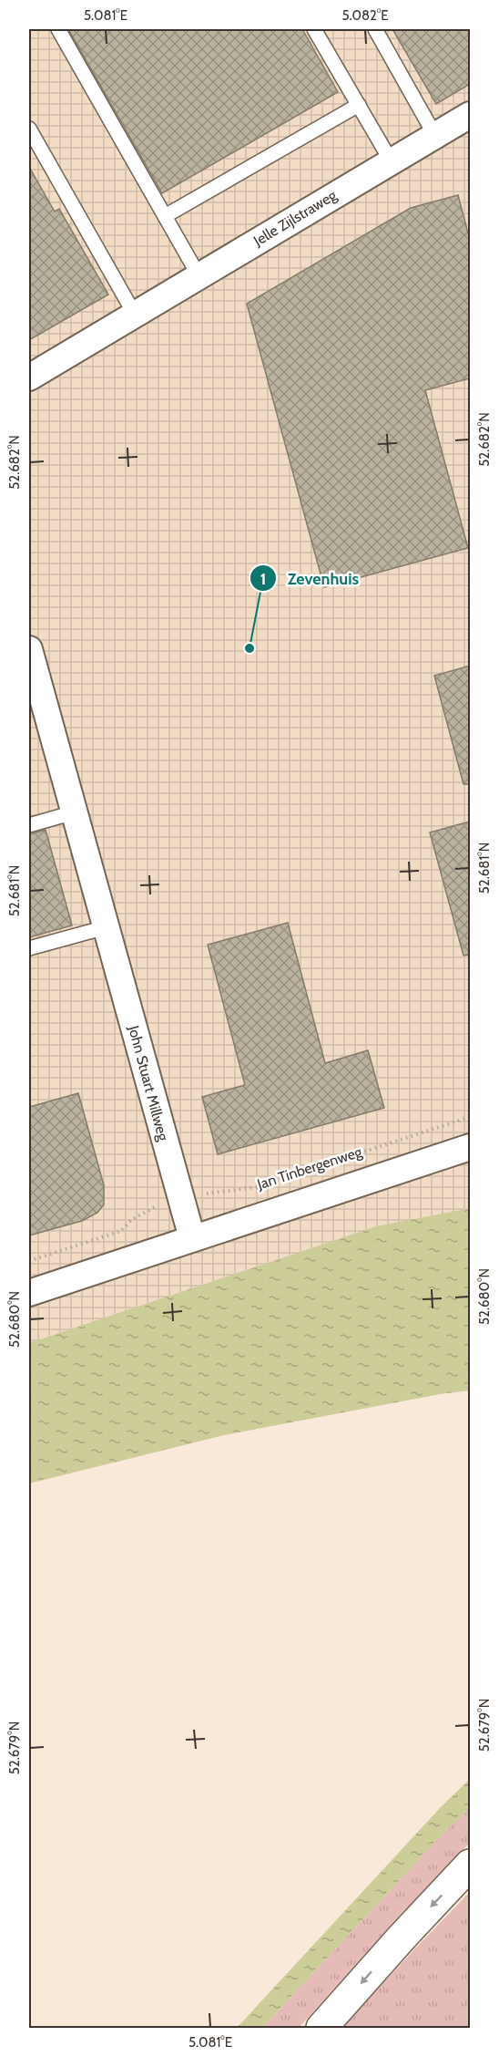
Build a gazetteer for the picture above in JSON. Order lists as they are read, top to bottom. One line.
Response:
{"streets":{"street":["Jelle Zijlstraweg","John Stuart Millweg","Jan Tinbergenweg"]},"crossings":[["John Stuart Millweg","Jan Tinbergenweg"]],"places":["Zevenhuis"],"coordinates":["5.081°E","5.082°E","52.682°N","52.681°N","52.680°N","52.679°N"]}
